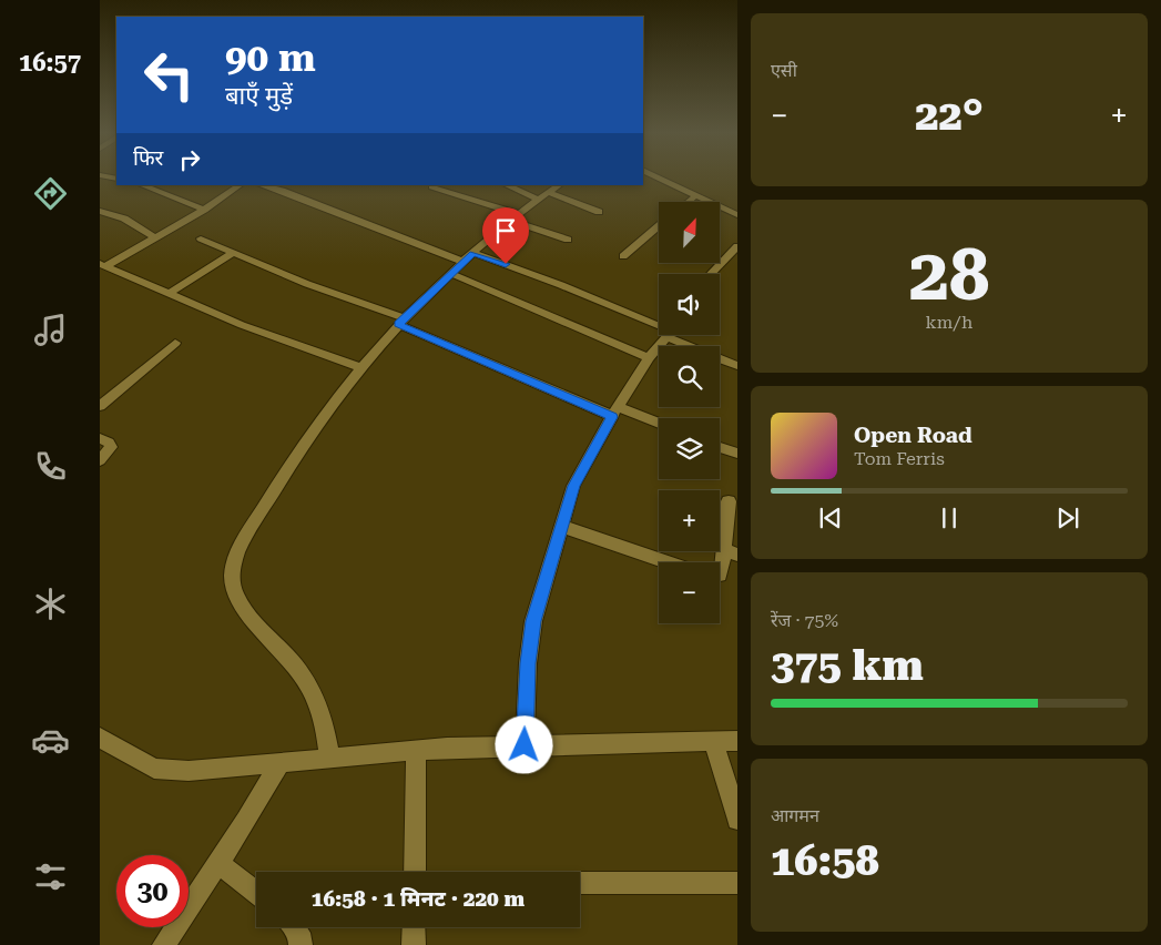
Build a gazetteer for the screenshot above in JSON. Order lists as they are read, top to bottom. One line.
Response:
{"north":"top right","page":{"tabs":"16:57","tile":["एसी",["28","km/h"],["रेंज · 75%","375 km"],["आगमन","16:58"]],"turn":["90 m","बाएँ मुड़ें"],"heat":["−","22°","+"],"then":"फिर","map_buttons":["+","−"],"song":["Open Road","Tom Ferris"],"limit":"30","trip":"16:58 · 1 मिनट · 220 m"}}
